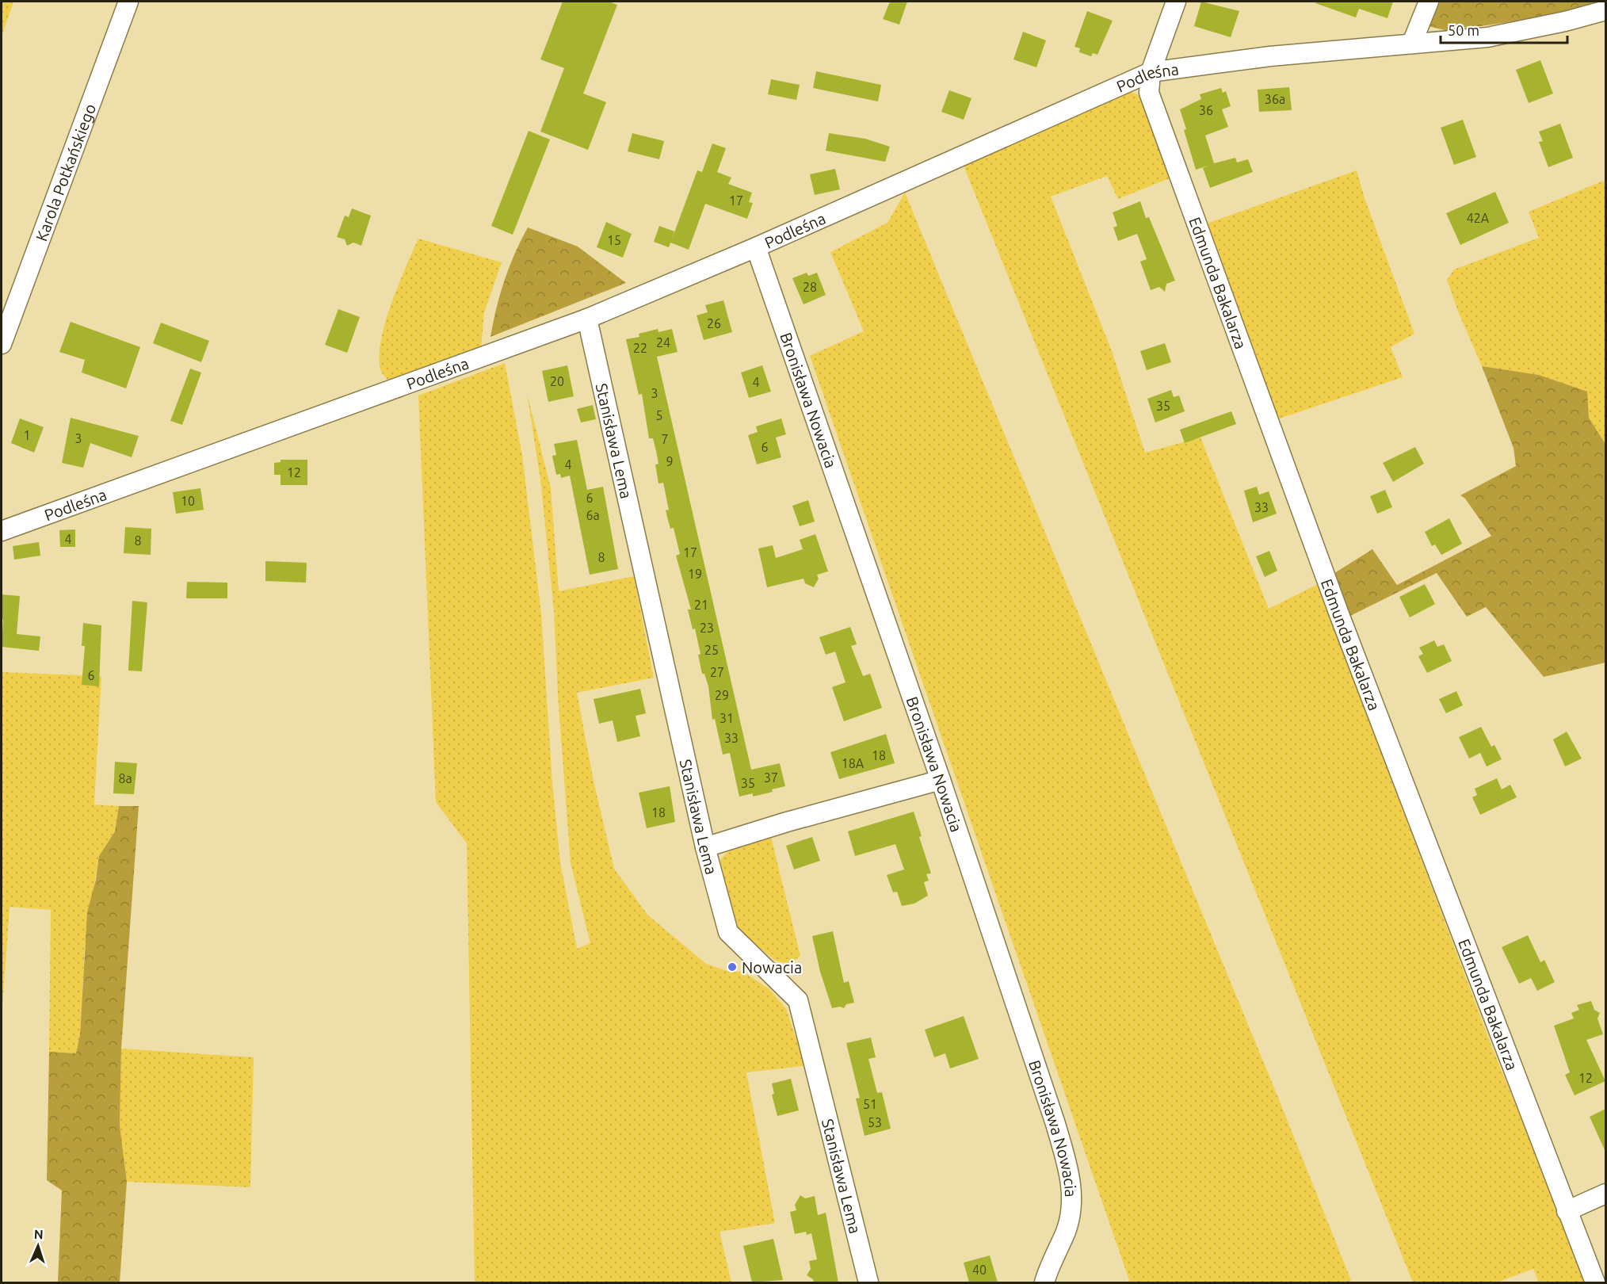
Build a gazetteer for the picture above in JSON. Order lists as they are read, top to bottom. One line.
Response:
{"streets":{"street":["Podleśna","Karola Potkańskiego","Edmunda Bakalarza","Bronisława Nowacia","Stanisława Lema"]},"crossings":[["Podleśna","Edmunda Bakalarza"],["Podleśna","Bronisława Nowacia"],["Podleśna","Stanisława Lema"]],"places":["Nowacia"],"house_numbers":["36a","36","17","42A","15","28","26","24","22","20","4","3","35","5","1","3","7","6","9","4","12","6","10","33","6a","4","8","17","8","19","21","23","25","27","6","29","31","33","18","18A","37","8a","35","18","12","51","53","40"],"scale_bar":"50 m","north":"top"}
